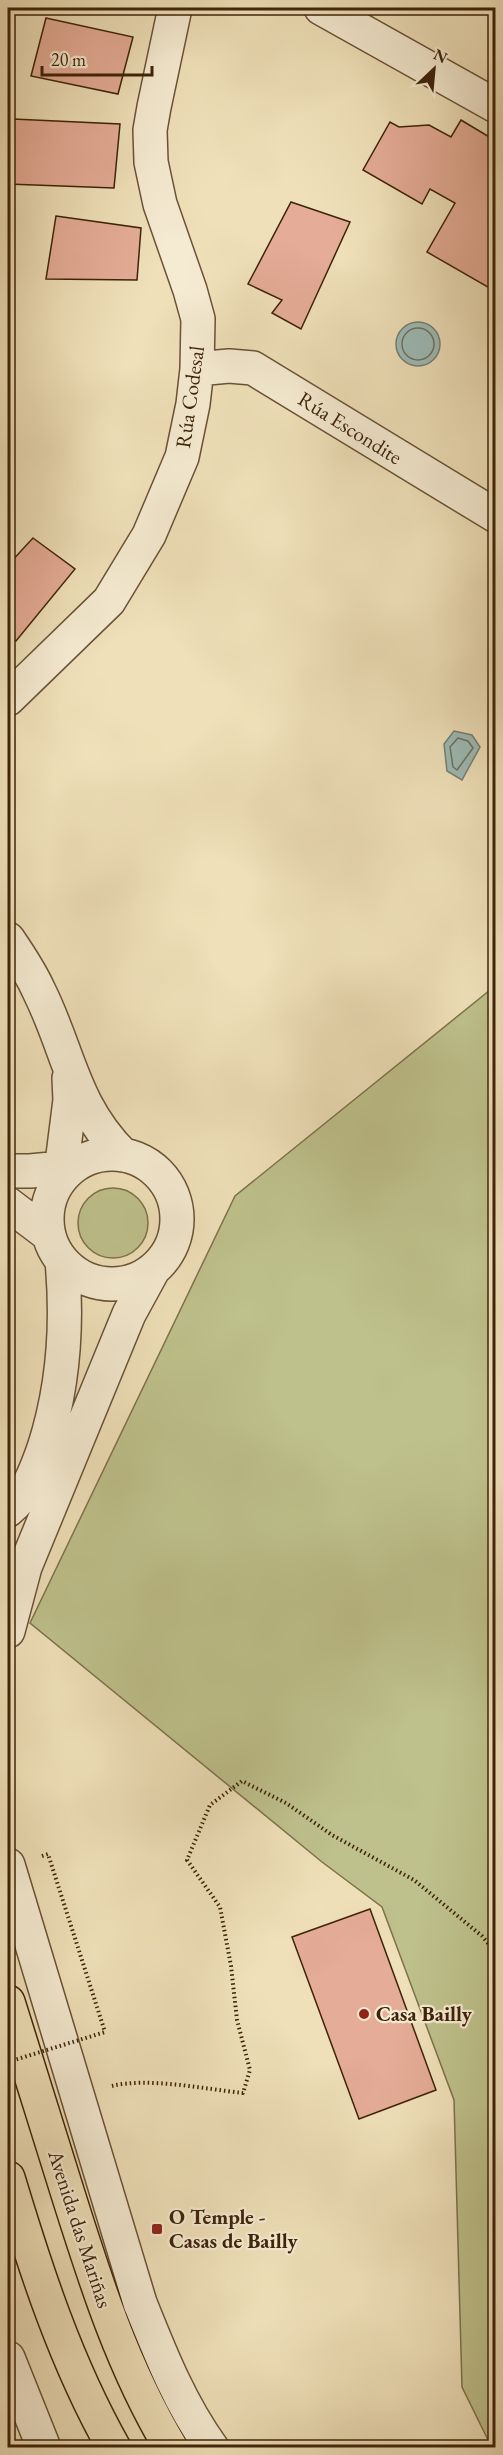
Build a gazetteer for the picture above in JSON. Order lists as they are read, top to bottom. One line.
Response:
{"streets":{"highway":["Avenida das Mariñas"],"street":["Rúa Codesal","Rúa Escondite"]},"crossings":[["Rúa Codesal","Rúa Escondite"]],"places":{"other":["Casa Bailly"],"transit":["O Temple - Casas de Bailly"]},"scale_bar":"20 m","north":"top right"}
